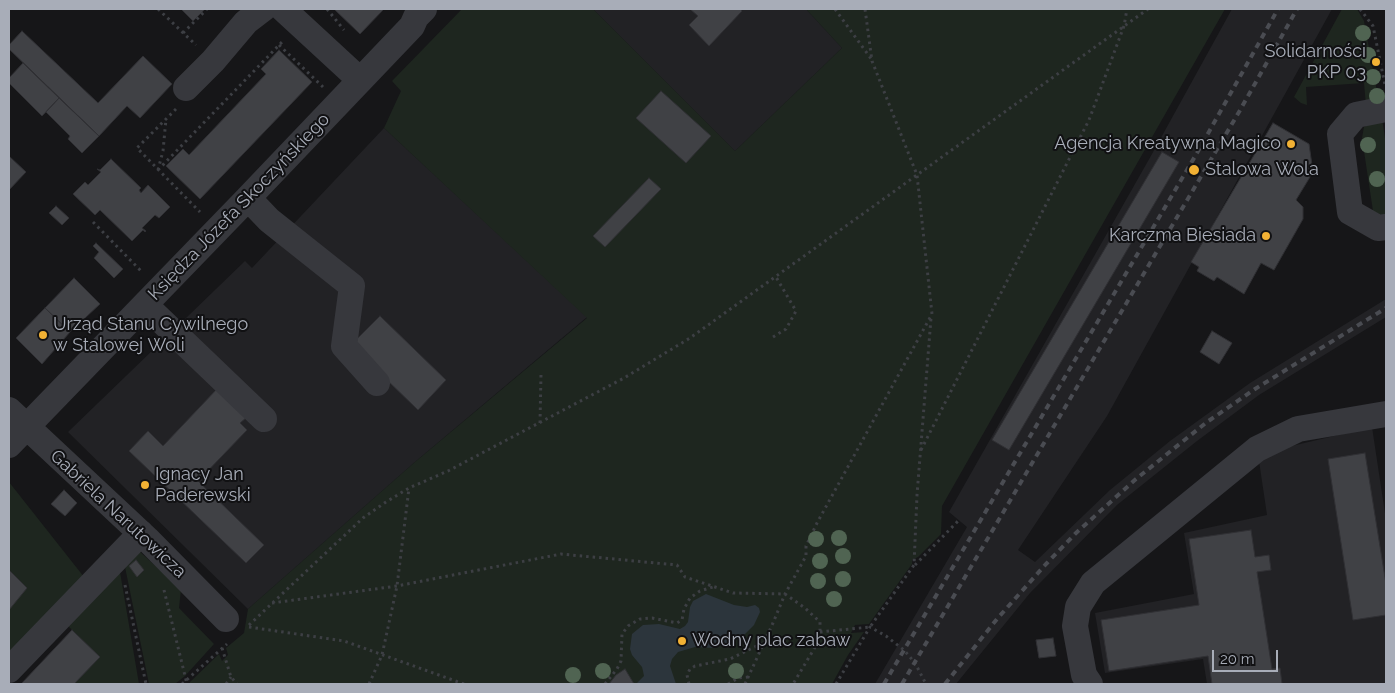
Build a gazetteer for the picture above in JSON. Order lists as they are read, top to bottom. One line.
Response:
{"streets":{"street":["Księdza Józefa Skoczyńskiego","Gabriela Narutowicza"]},"crossings":[["Księdza Józefa Skoczyńskiego","Gabriela Narutowicza"]],"places":["Solidarności PKP 03","Agencja Kreatywna Magico","Stalowa Wola","Karczma Biesiada","Urząd Stanu Cywilnego w Stalowej Woli","Ignacy Jan Paderewski","Wodny plac zabaw"],"scale_bar":"20 m"}
